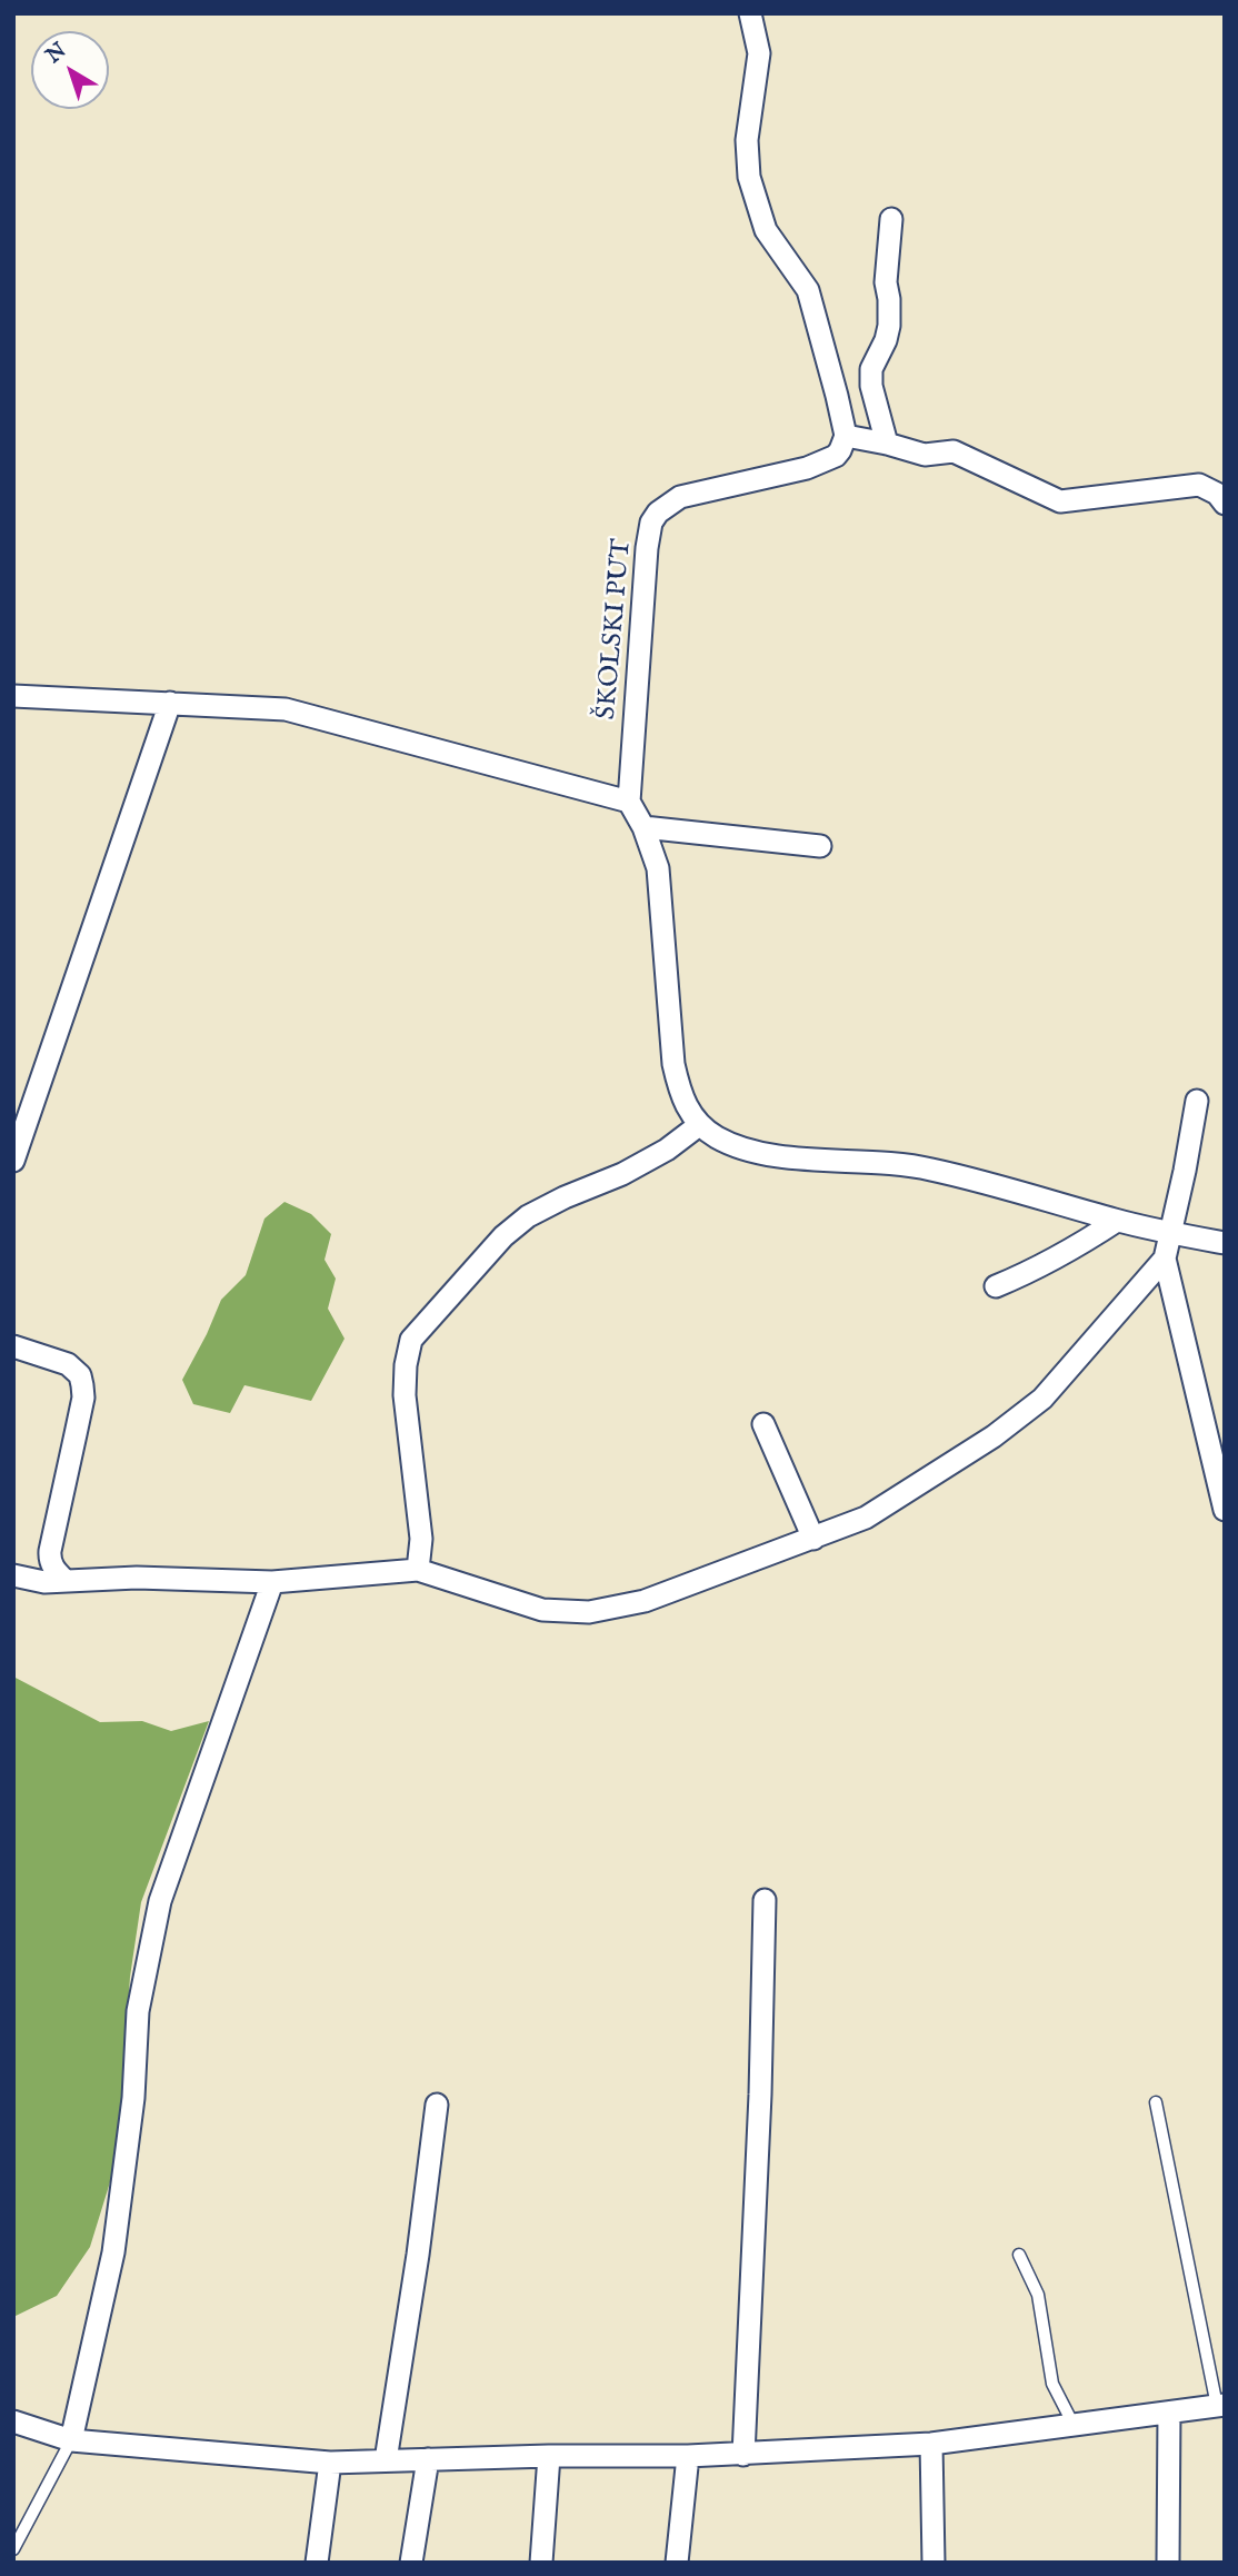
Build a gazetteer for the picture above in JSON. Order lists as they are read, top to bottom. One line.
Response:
{"streets":{"street":["ŠKOLSKI PUT"]},"north":"top left"}
